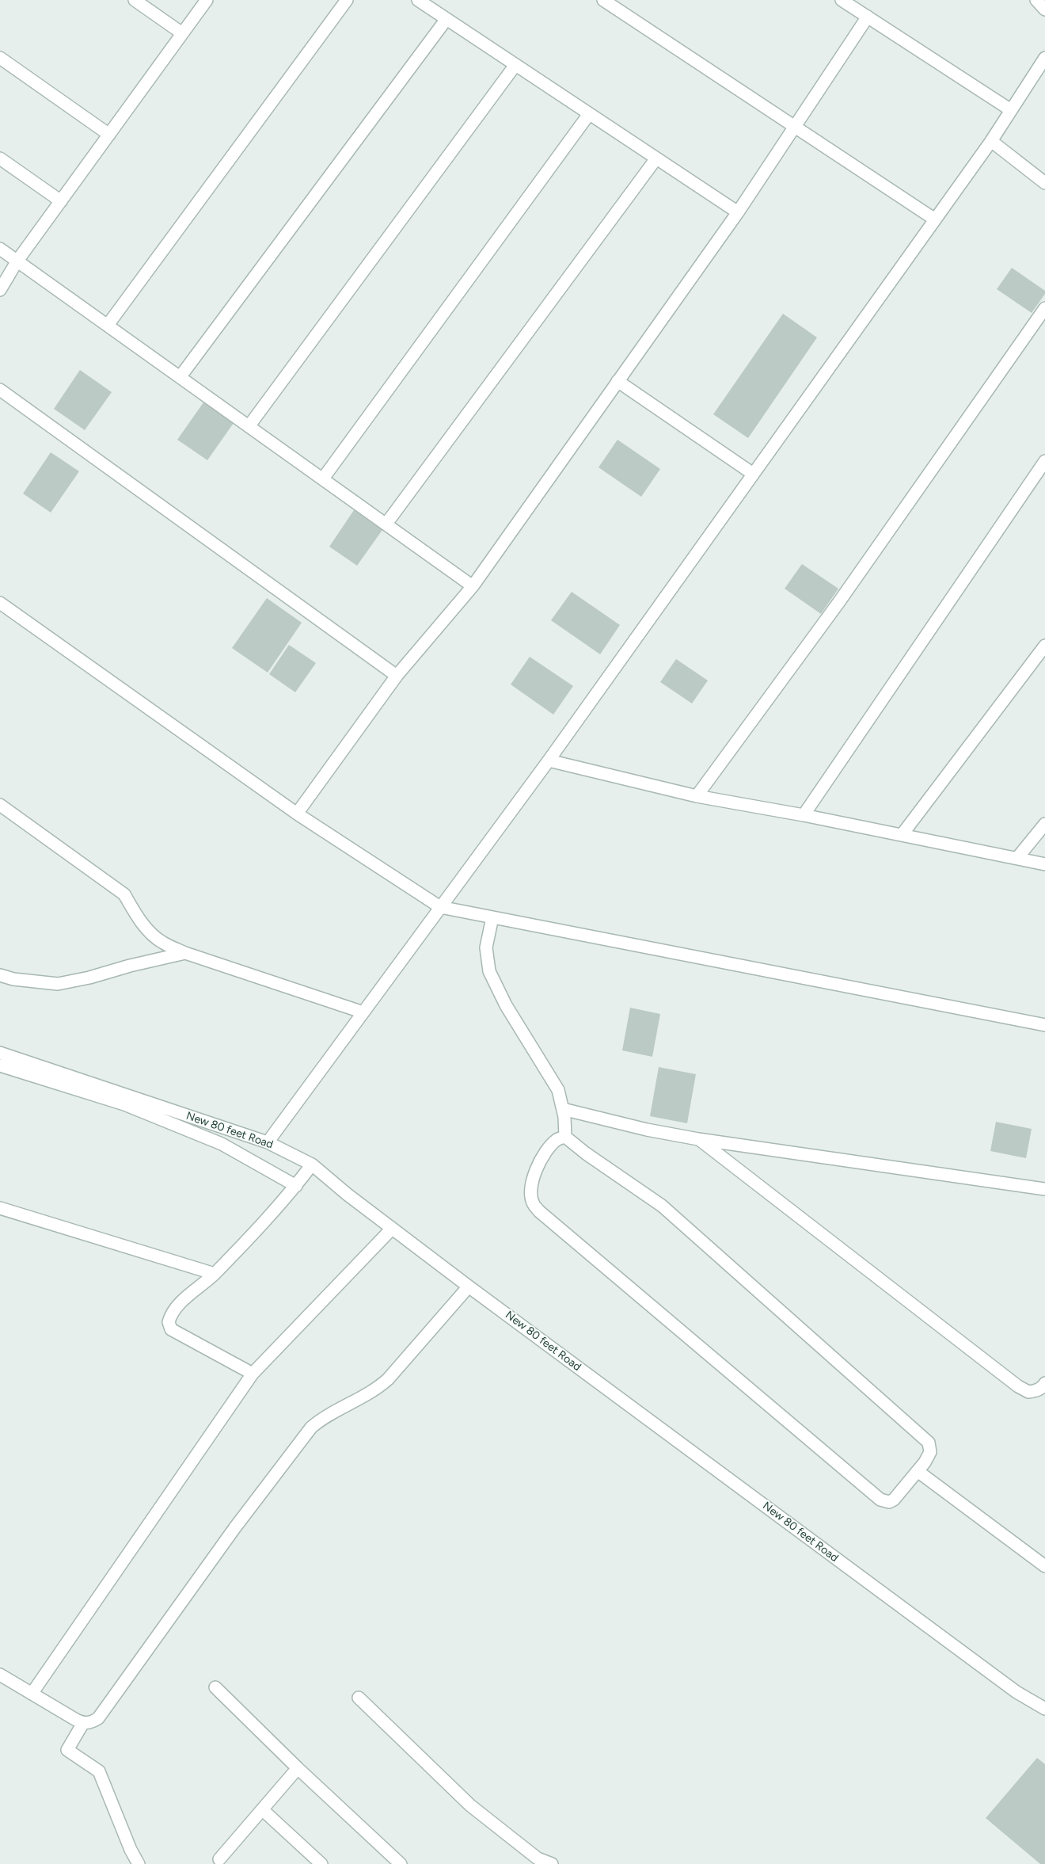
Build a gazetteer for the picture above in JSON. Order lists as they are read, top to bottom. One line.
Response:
{"streets":{"street":["New 80 feet Road"]}}
